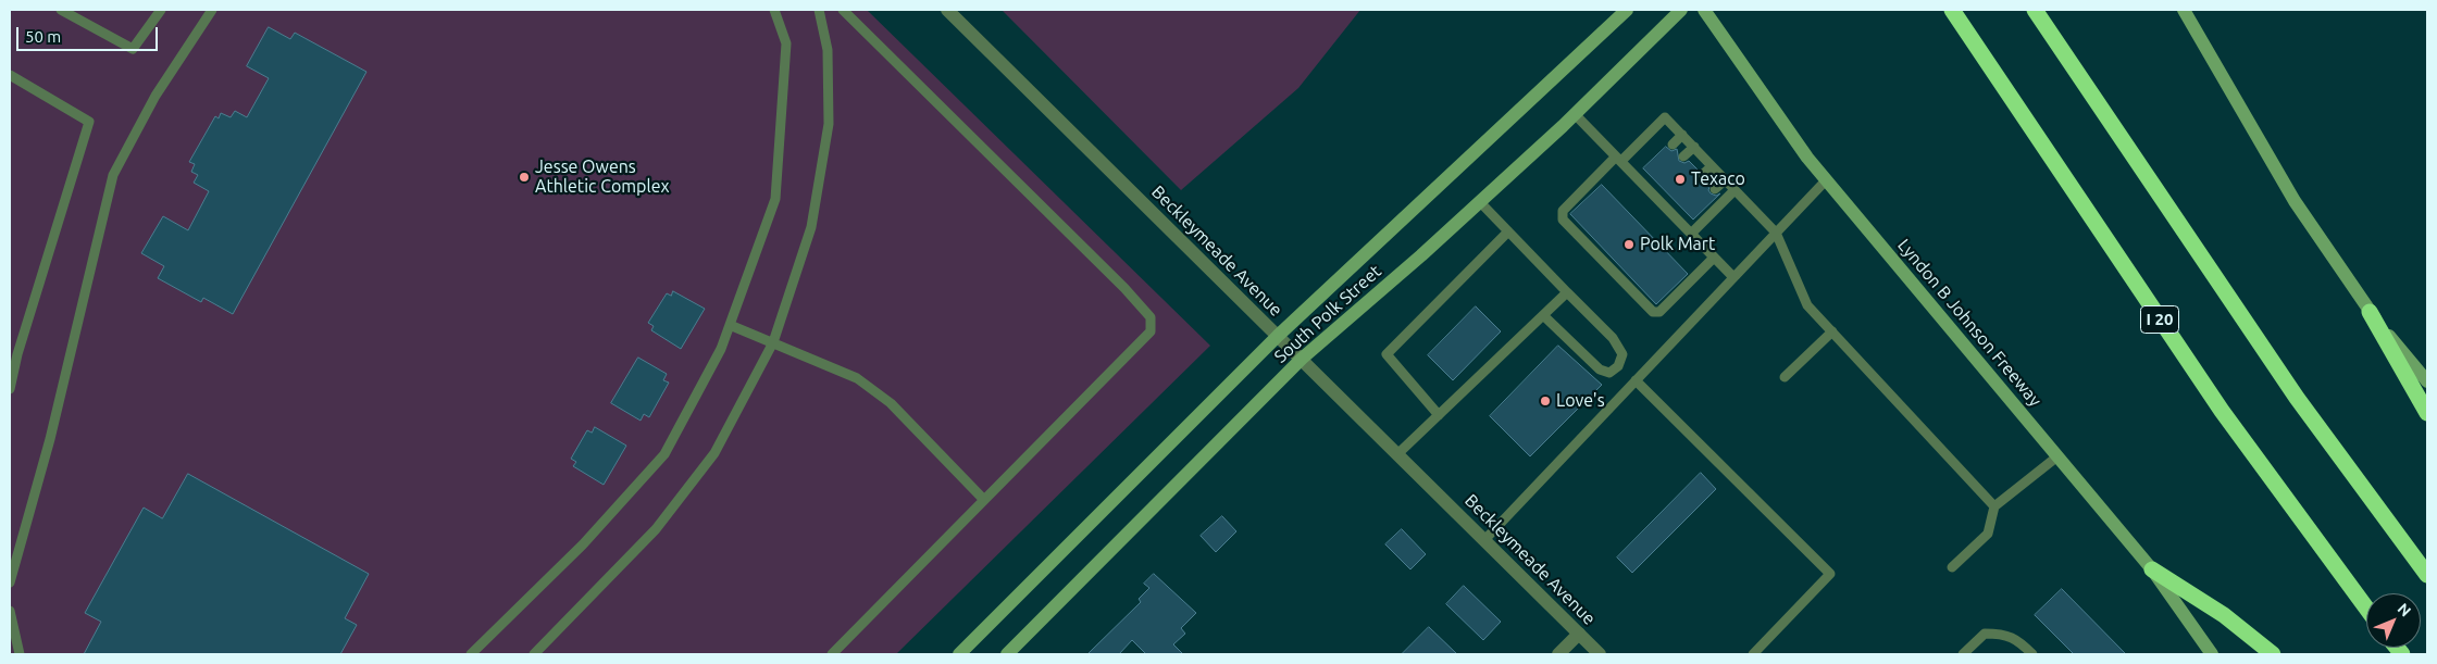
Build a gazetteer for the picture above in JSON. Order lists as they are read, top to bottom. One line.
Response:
{"streets":{"highway":["I 20"],"main road":["South Polk Street","Lyndon B Johnson Freeway"],"street":["Beckleymeade Avenue"]},"crossings":[["Beckleymeade Avenue","South Polk Street"]],"places":["Jesse Owens Athletic Complex","Texaco","Polk Mart","Love's"],"scale_bar":"50 m","north":"top right"}
